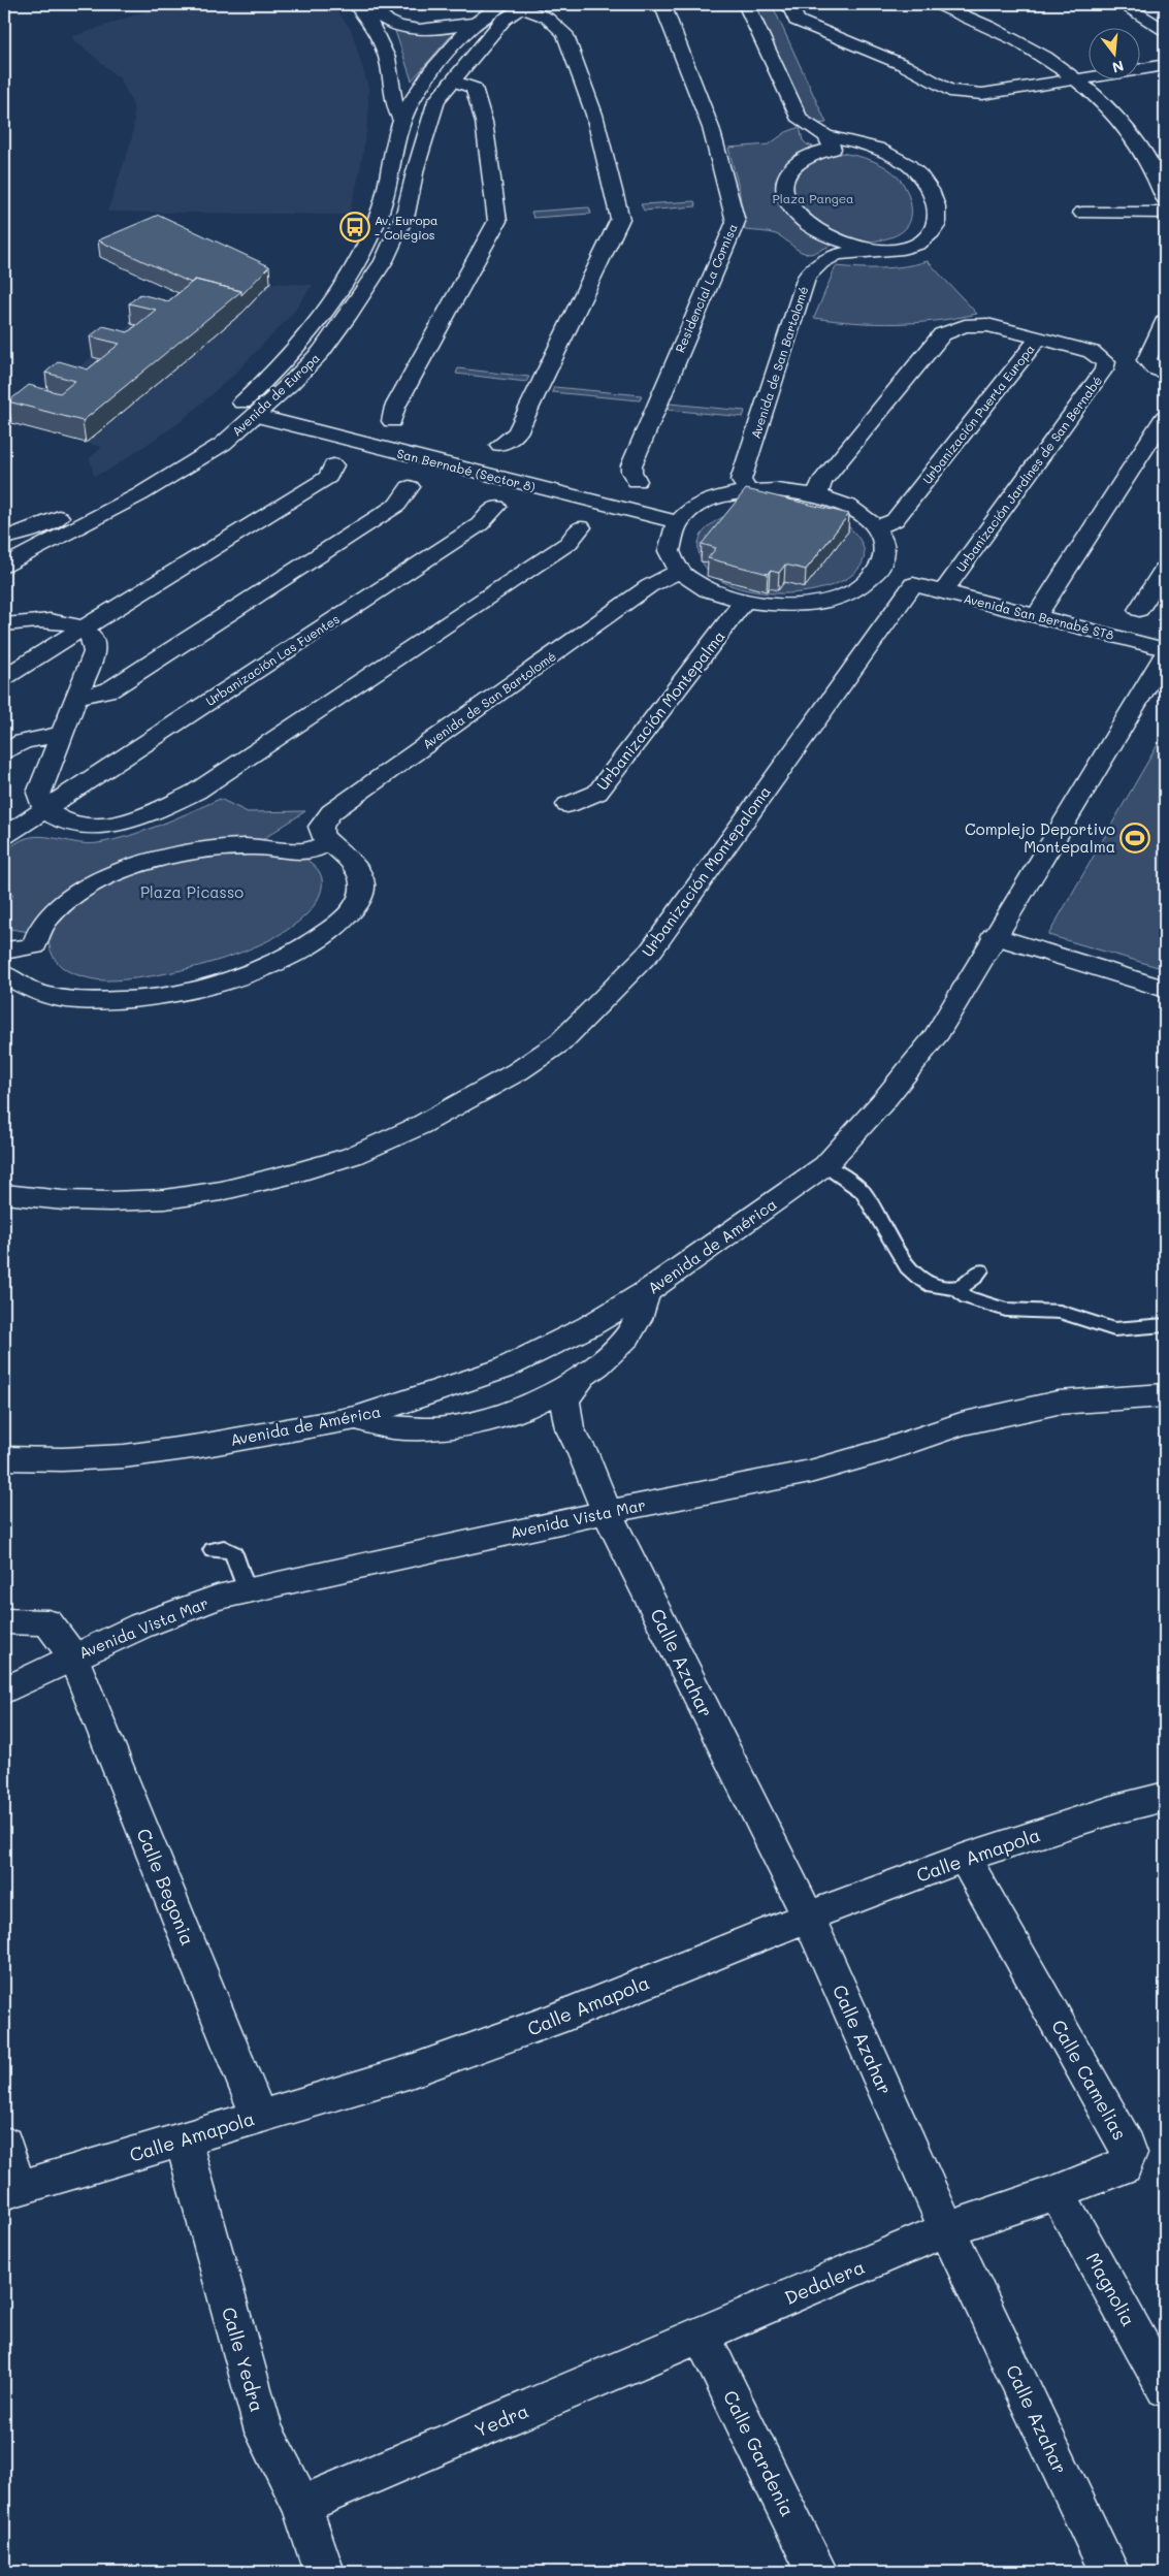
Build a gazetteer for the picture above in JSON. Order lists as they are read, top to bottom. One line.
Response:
{"streets":{"street":["Residencial La Cornisa","Avenida de San Bartolomé","Avenida de Europa","Urbanización Puerta Europa","San Bernabé (Sector 8)","Urbanización Jardines de San Bernabé","Avenida San Bernabé ST8","Urbanización Las Fuentes","Urbanización Montepalma","Urbanización Montepaloma","Avenida de América","Avenida Vista Mar","Calle Azahar","Calle Amapola","Calle Begonia","Calle Camelias","Dedalera","Magnolia","Calle Yedra","Yedra","Calle Gardenia"]},"crossings":[["Avenida de Europa","San Bernabé (Sector 8)"],["Urbanización Puerta Europa","Urbanización Jardines de San Bernabé"],["Urbanización Jardines de San Bernabé","Avenida San Bernabé ST8"],["Avenida San Bernabé ST8","Urbanización Montepaloma"],["Avenida Vista Mar","Calle Azahar"],["Avenida Vista Mar","Calle Begonia"],["Calle Azahar","Calle Amapola"],["Calle Azahar","Calle Camelias"],["Calle Azahar","Dedalera"],["Calle Amapola","Calle Begonia"],["Calle Amapola","Calle Camelias"],["Calle Amapola","Calle Yedra"],["Calle Camelias","Dedalera"],["Calle Camelias","Magnolia"],["Dedalera","Yedra"],["Dedalera","Calle Gardenia"],["Calle Yedra","Yedra"],["Yedra","Calle Gardenia"]],"parks":["Plaza Pangea","Plaza Picasso"],"places":{"bus stop":["Av. Europa - Colegios"],"sports":["Complejo Deportivo Montepalma"]},"north":"bottom"}
